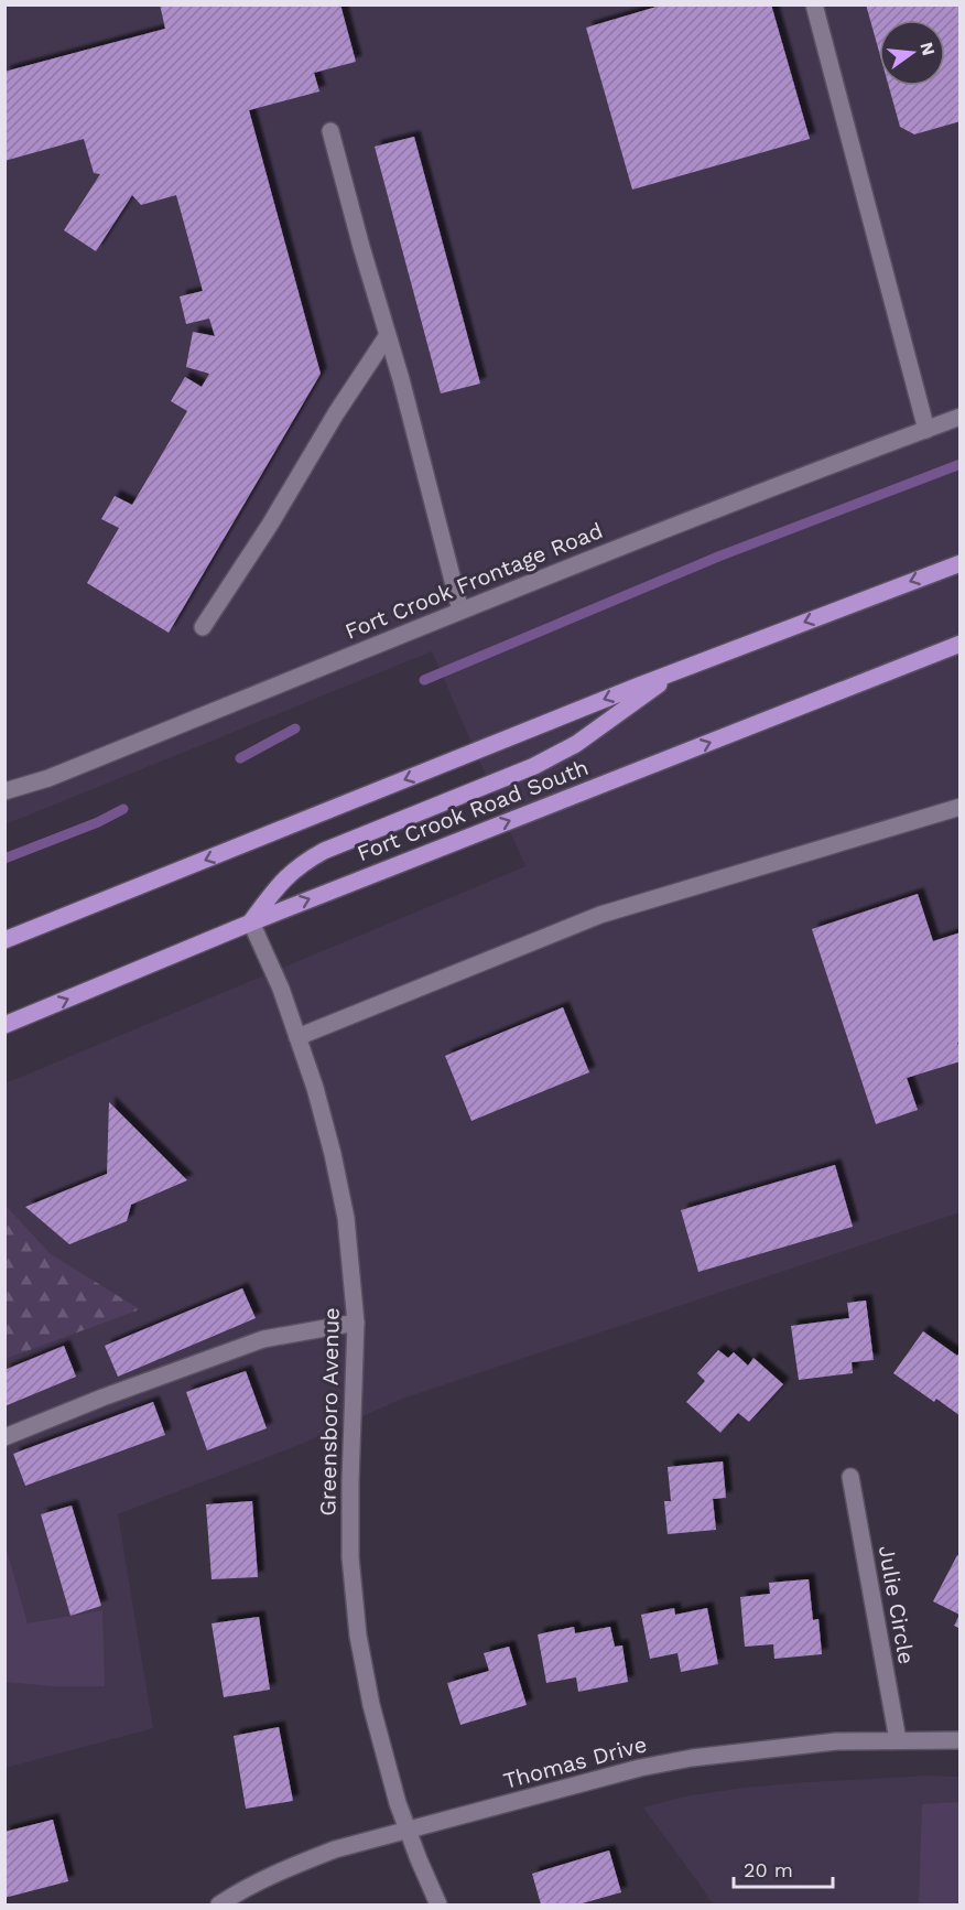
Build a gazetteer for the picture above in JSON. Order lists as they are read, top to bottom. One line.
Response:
{"streets":{"main road":["Fort Crook Road South"],"street":["Fort Crook Frontage Road","Greensboro Avenue","Julie Circle","Thomas Drive"]},"crossings":[["Fort Crook Road South","Greensboro Avenue"],["Greensboro Avenue","Thomas Drive"],["Julie Circle","Thomas Drive"]],"scale_bar":"20 m","north":"right"}
